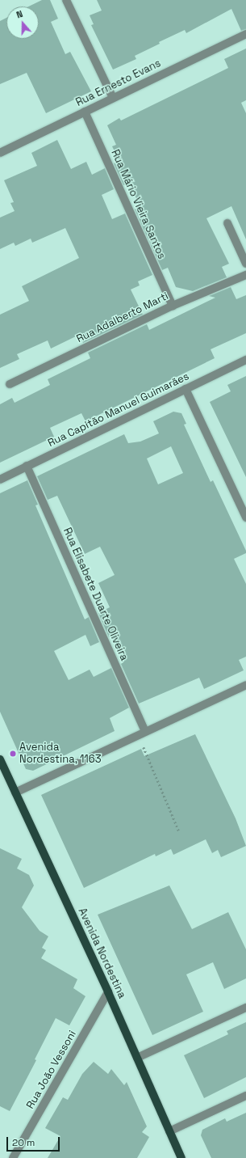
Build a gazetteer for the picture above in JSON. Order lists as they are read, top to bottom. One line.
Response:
{"streets":{"main road":["Avenida Nordestina"],"street":["Rua Ernesto Evans","Rua Mário Vieira Santos","Rua Adalberto Marti","Rua Capitão Manuel Guimarães","Rua Elisabete Duarte Oliveira","Rua João Vessoni"]},"crossings":[["Rua Ernesto Evans","Rua Mário Vieira Santos"],["Rua Mário Vieira Santos","Rua Adalberto Marti"],["Rua Capitão Manuel Guimarães","Rua Elisabete Duarte Oliveira"],["Avenida Nordestina","Rua João Vessoni"]],"places":["Avenida Nordestina, 1163"],"scale_bar":"20 m","north":"top"}
